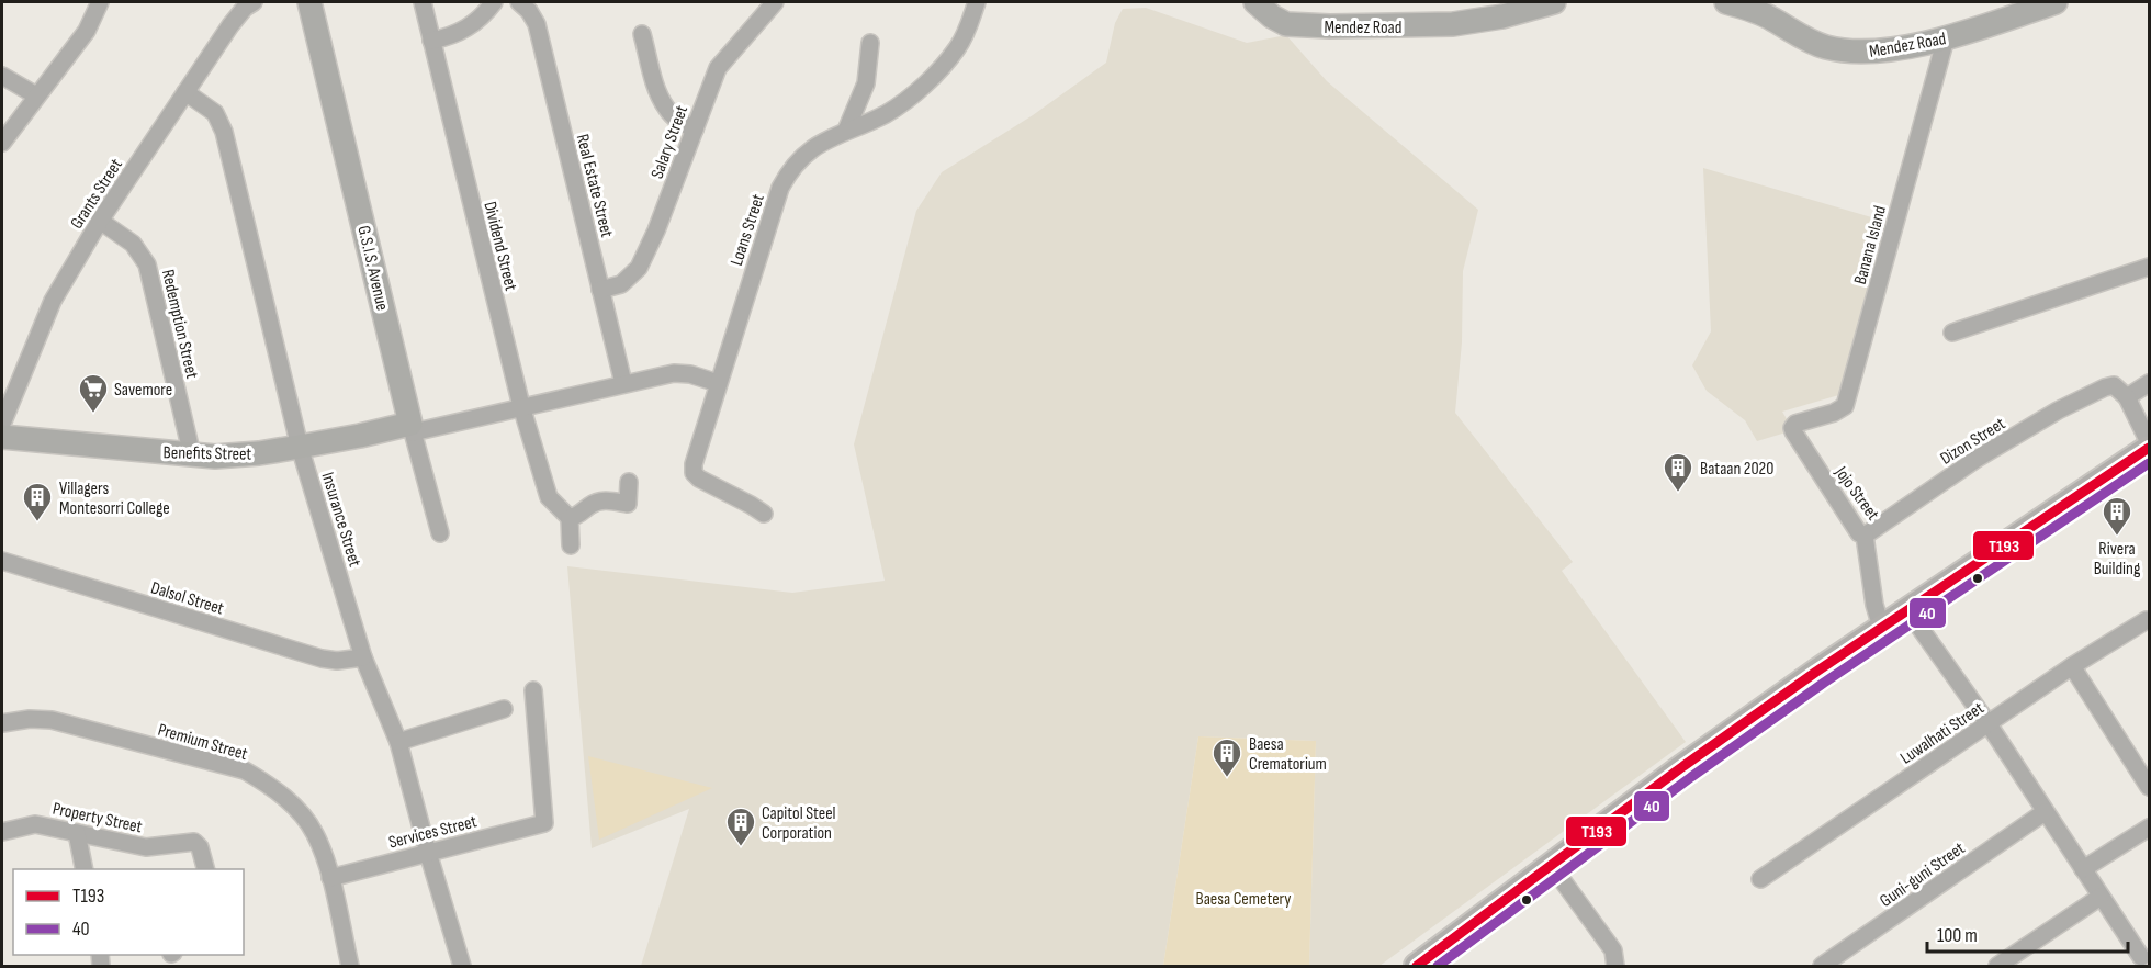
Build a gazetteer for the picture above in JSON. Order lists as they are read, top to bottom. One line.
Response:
{"streets":{"street":["Mendez Road","Salary Street","Real Estate Street","Grants Street","Loans Street","Banana Island","Dividend Street","G.S.I.S. Avenue","Redemption Street","Dizon Street","Benefits Street","Jojo Street","Insurance Street","Dalsol Street","Luwalhati Street","Premium Street","Property Street","Services Street","Guni-guni Street"]},"crossings":[["Mendez Road","Banana Island"],["Salary Street","Real Estate Street"],["Real Estate Street","Benefits Street"],["Grants Street","Redemption Street"],["Grants Street","Insurance Street"],["Loans Street","Benefits Street"],["Banana Island","Jojo Street"],["Dividend Street","Benefits Street"],["G.S.I.S. Avenue","Benefits Street"],["Redemption Street","Benefits Street"],["Dizon Street","Jojo Street"],["Benefits Street","Insurance Street"],["Insurance Street","Dalsol Street"],["Insurance Street","Services Street"],["Premium Street","Services Street"]],"parks":["Baesa Cemetery"],"places":{"supermarket":["Savemore"],"building":["Bataan 2020","Villagers Montesorri College","Rivera Building","Baesa Crematorium","Capitol Steel Corporation"]},"lines":["transit line T193","transit line 40"],"legend":["T193","40"],"scale_bar":"100 m"}
